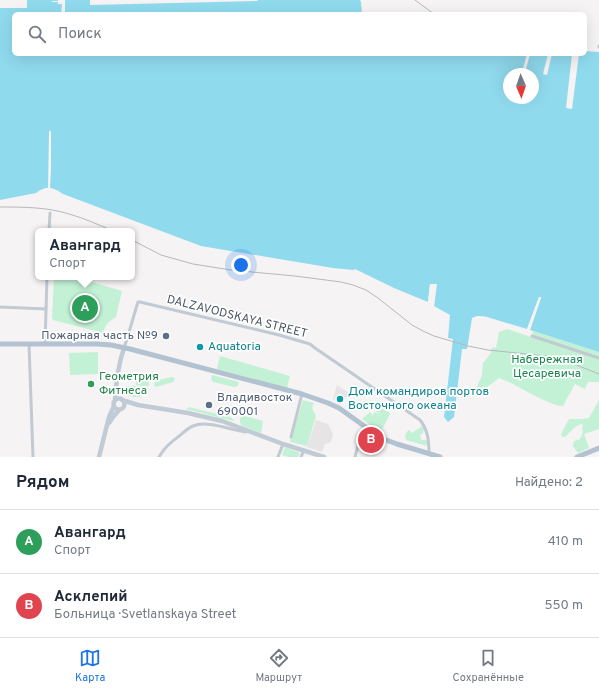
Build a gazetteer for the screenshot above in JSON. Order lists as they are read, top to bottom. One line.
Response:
{"streets":{"street":["DALZAVODSKAYA STREET"]},"parks":["Набережная Цесаревича"],"places":["Пожарная часть №9","Aquatoria","Геометрия Фитнеса","Дом командиров портов Восточного океана","Владивосток 690001"],"north":"bottom","page":{"search":"Поиск","popup":["Авангард","Спорт"],"pins":["A","B"],"heading":["Рядом","Найдено: 2"],"list":[{"mark":"A","name":"Авангард","note":"Спорт","value":"410 m"},{"mark":"B","name":"Асклепий","note":"Больница · Svetlanskaya Street","value":"550 m"}],"nav":["Карта","Маршрут","Сохранённые"]}}
